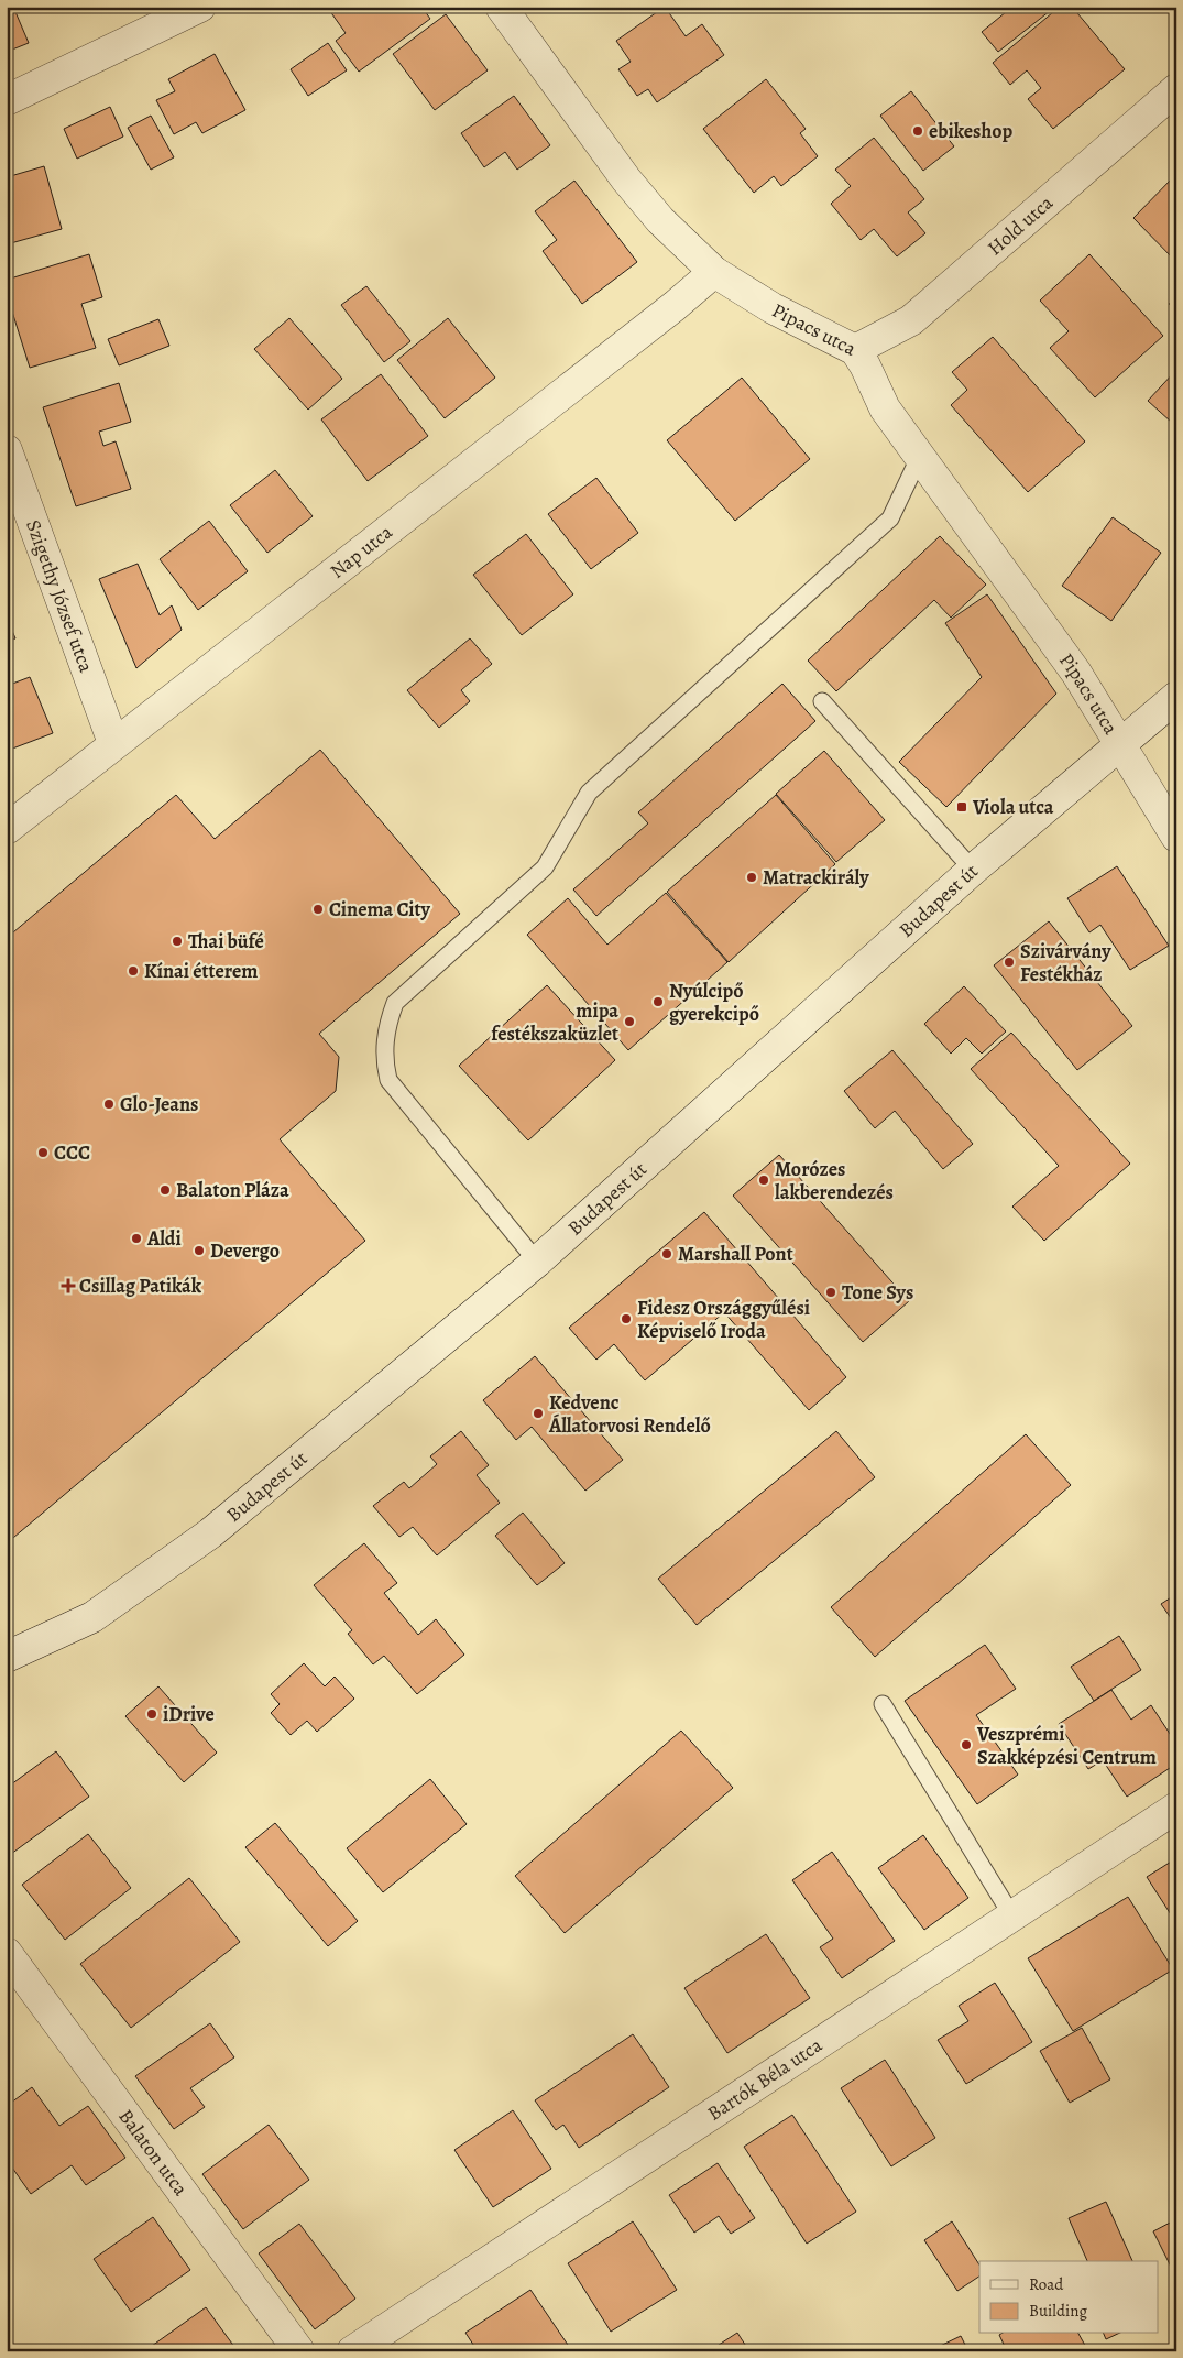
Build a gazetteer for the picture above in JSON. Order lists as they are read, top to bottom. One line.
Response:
{"streets":{"street":["Hold utca","Pipacs utca","Nap utca","Szigethy József utca","Budapest út","Bartók Béla utca","Balaton utca"]},"crossings":[["Hold utca","Pipacs utca"],["Pipacs utca","Nap utca"],["Pipacs utca","Budapest út"],["Nap utca","Szigethy József utca"]],"places":{"other":["ebikeshop","Matrackirály","Cinema City","Thai büfé","Szivárvány Festékház","Kínai étterem","Nyúlcipő gyerekcipő","mipa festékszaküzlet","Glo-Jeans","CCC","Morózes lakberendezés","Balaton Pláza","Aldi","Devergo","Marshall Pont","Tone Sys","Fidesz Országgyűlési Képviselő Iroda","Kedvenc Állatorvosi Rendelő","iDrive","Veszprémi Szakképzési Centrum"],"transit":["Viola utca"],"health":["Csillag Patikák"]},"legend":["Road","Building"]}
